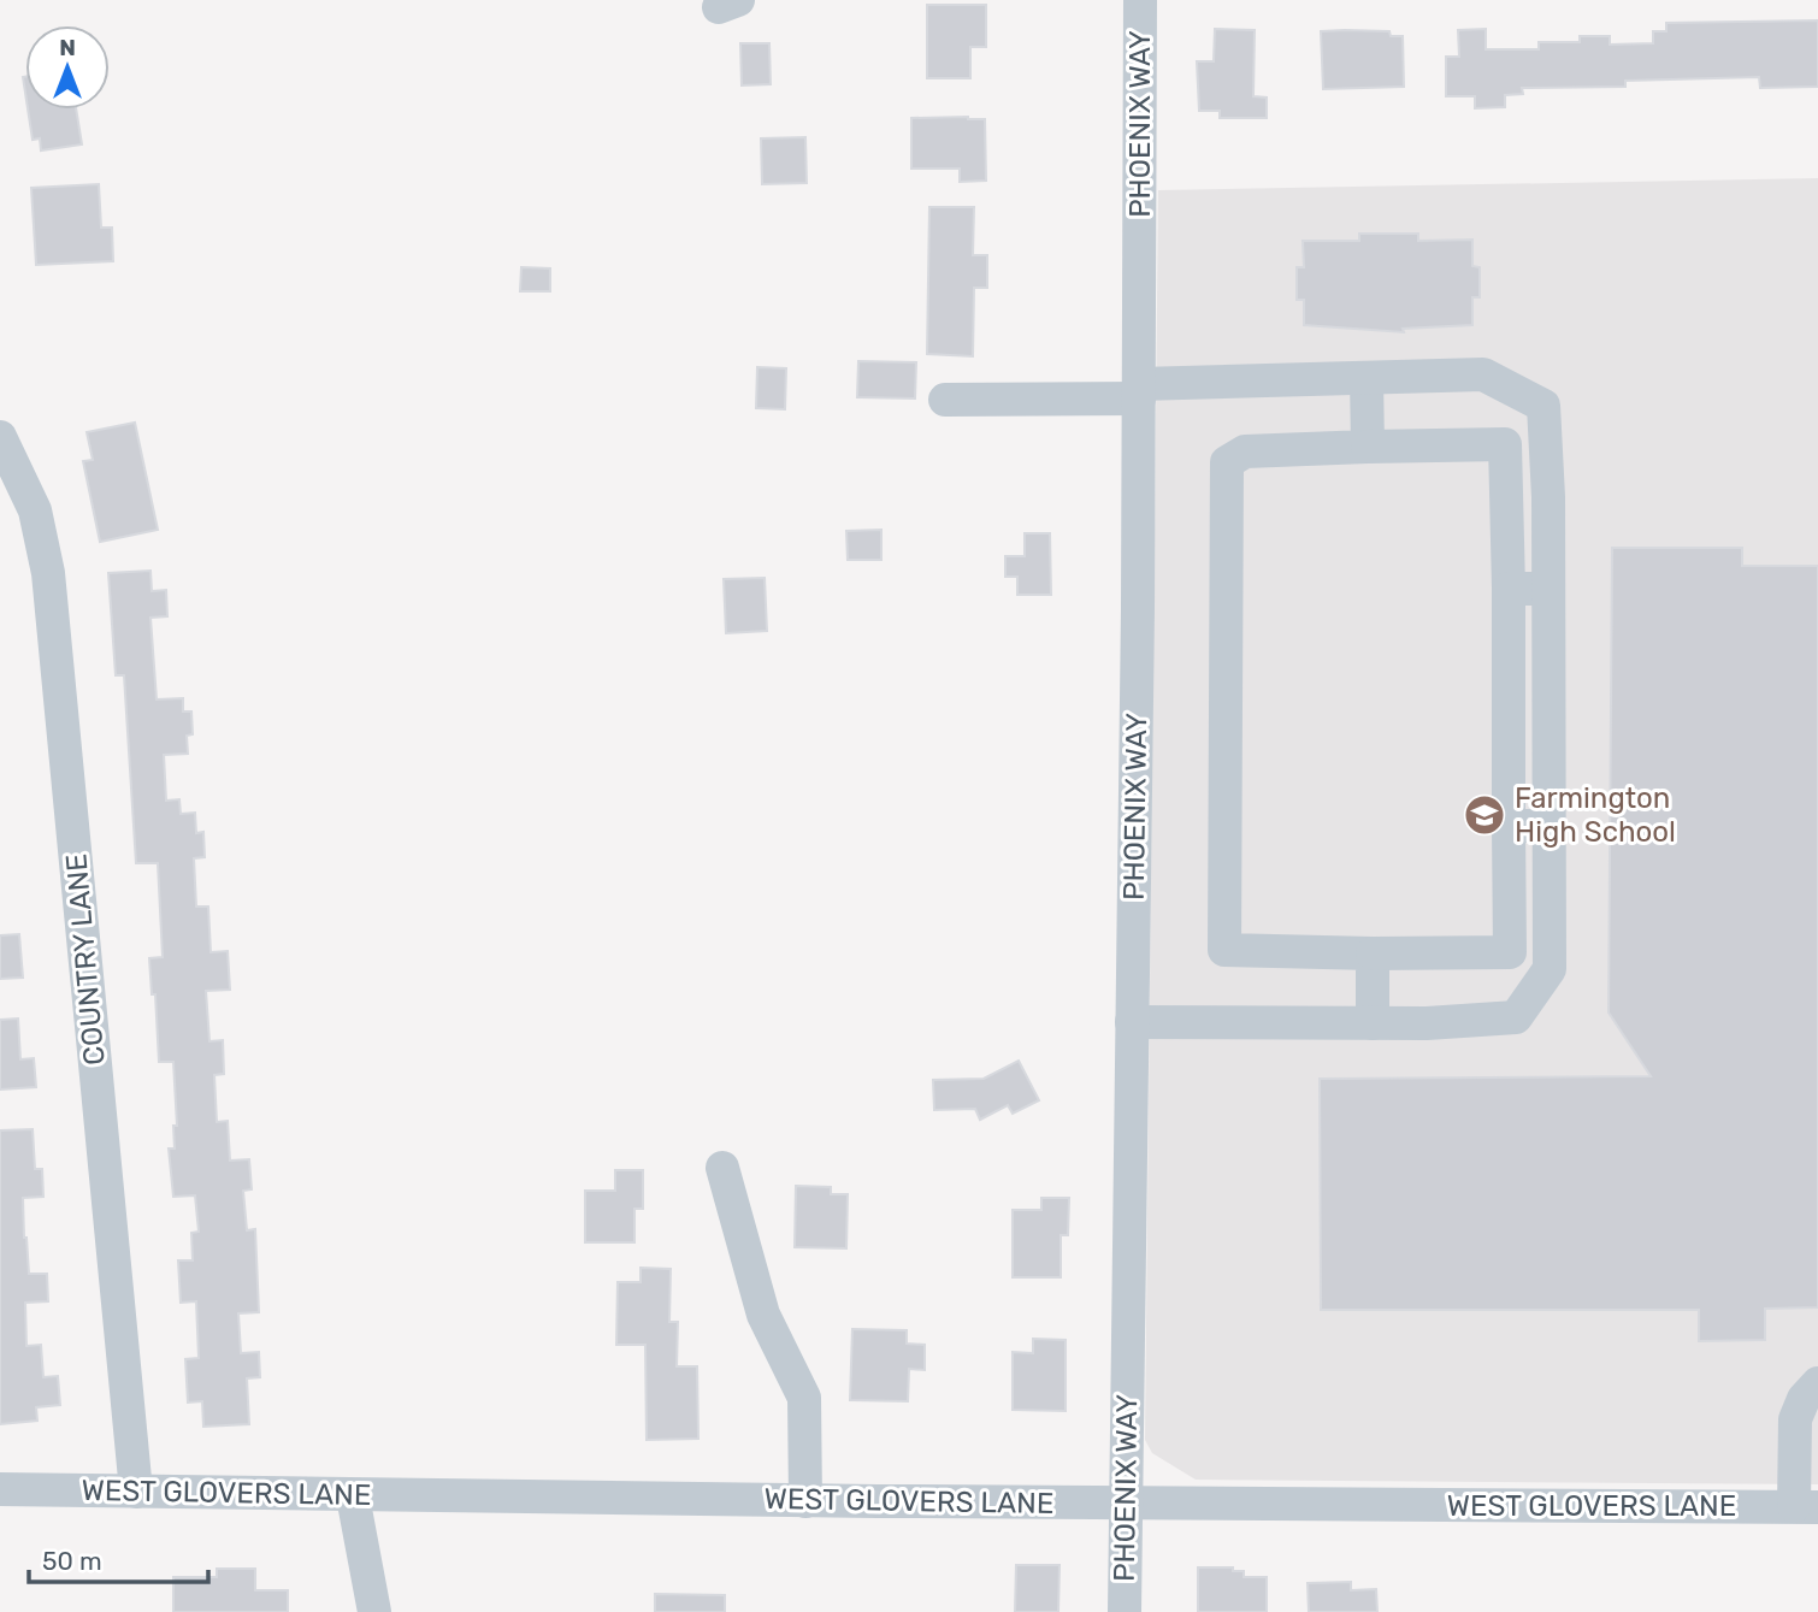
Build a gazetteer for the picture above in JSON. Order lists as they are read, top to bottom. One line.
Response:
{"streets":{"street":["PHOENIX WAY","COUNTRY LANE","WEST GLOVERS LANE"]},"crossings":[["PHOENIX WAY","WEST GLOVERS LANE"],["COUNTRY LANE","WEST GLOVERS LANE"]],"places":{"school or university":["Farmington High School"]},"scale_bar":"50 m","north":"top"}
